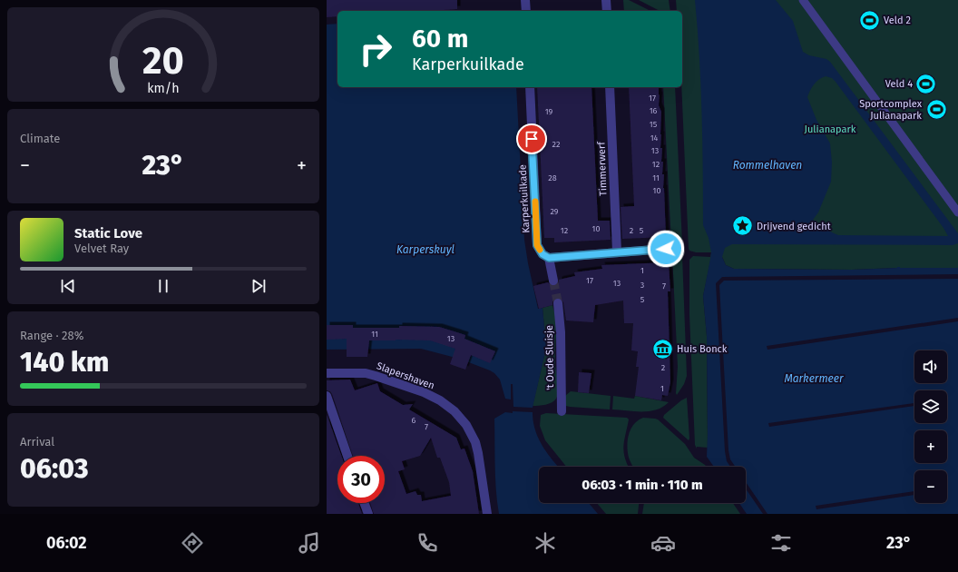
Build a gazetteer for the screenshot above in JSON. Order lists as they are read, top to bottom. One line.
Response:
{"streets":{"street":["Timmerwerf","Karperkuilkade","'t Oude Sluisje","Slapershaven"]},"water":["Rommelhaven","Karperskuyl","Markermeer"],"parks":["Julianapark"],"places":{"sports":["Veld 2","Veld 4","Sportcomplex Julianapark"],"place":["Drijvend gedicht"],"museum":["Huis Bonck"]},"house_numbers":["17","16","19","15","14","22","13","12","28","11","10","29","10","12","2","5","1","17","13","3","7","5","11","13","2","1","6","7"],"page":{"turn":["60 m","Karperkuilkade"],"tile":["Climate",["Range · 28%","140 km"],["Arrival","06:03"]],"heat":["−","23°","+"],"song":["Static Love","Velvet Ray"],"map_buttons":["+","−"],"limit":"30","trip":"06:03 · 1 min · 110 m","tabs":["06:02","23°"],"gauge":["20","km/h"]}}
